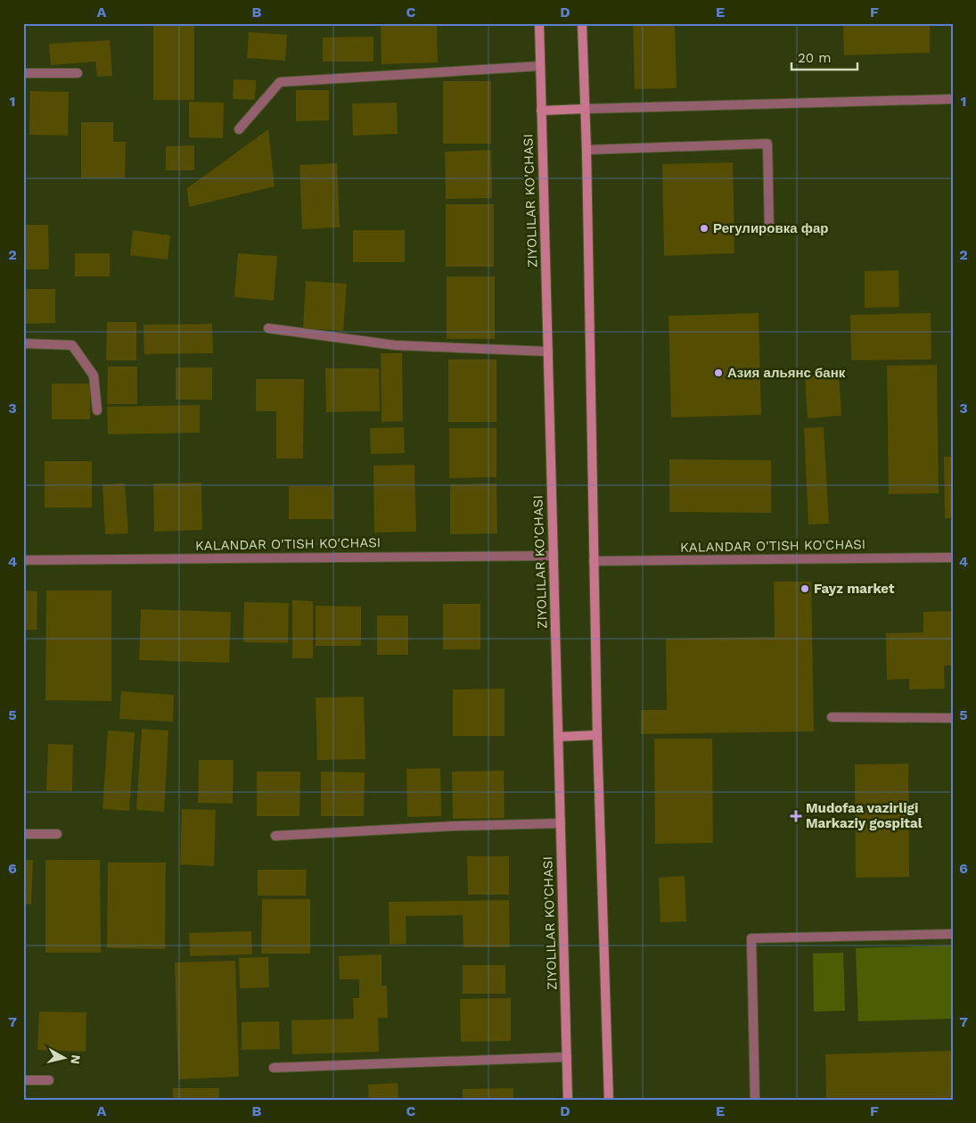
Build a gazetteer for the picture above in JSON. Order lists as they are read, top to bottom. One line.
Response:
{"streets":{"main road":["ZIYOLILAR KO'CHASI"],"street":["KALANDAR O'TISH KO'CHASI"]},"crossings":[["ZIYOLILAR KO'CHASI","KALANDAR O'TISH KO'CHASI"]],"places":{"other":["Регулировка фар","Азия альянс банк","Fayz market"],"health":["Mudofaa vazirligi Markaziy gospital"]},"scale_bar":"20 m","north":"right","grid":{"columns":["A","B","C","D","E","F"],"rows":["1","2","3","4","5","6","7"]}}
